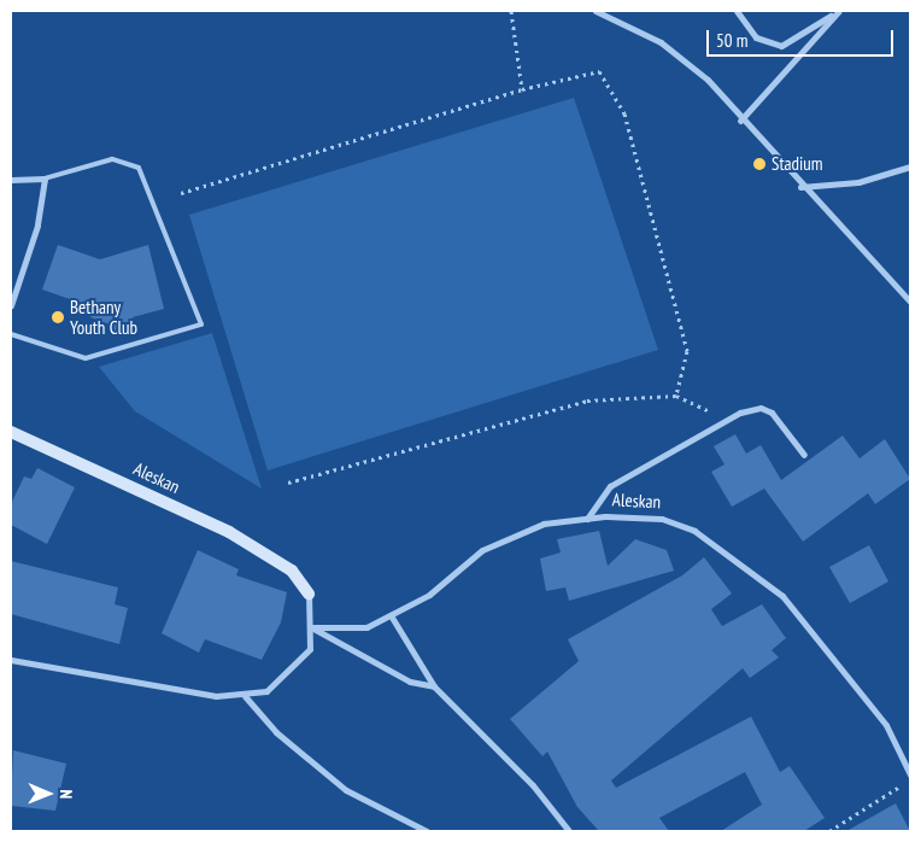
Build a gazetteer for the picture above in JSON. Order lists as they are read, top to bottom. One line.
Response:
{"streets":{"street":["Aleskan"]},"places":["Stadium","Bethany Youth Club"],"scale_bar":"50 m","north":"right"}
